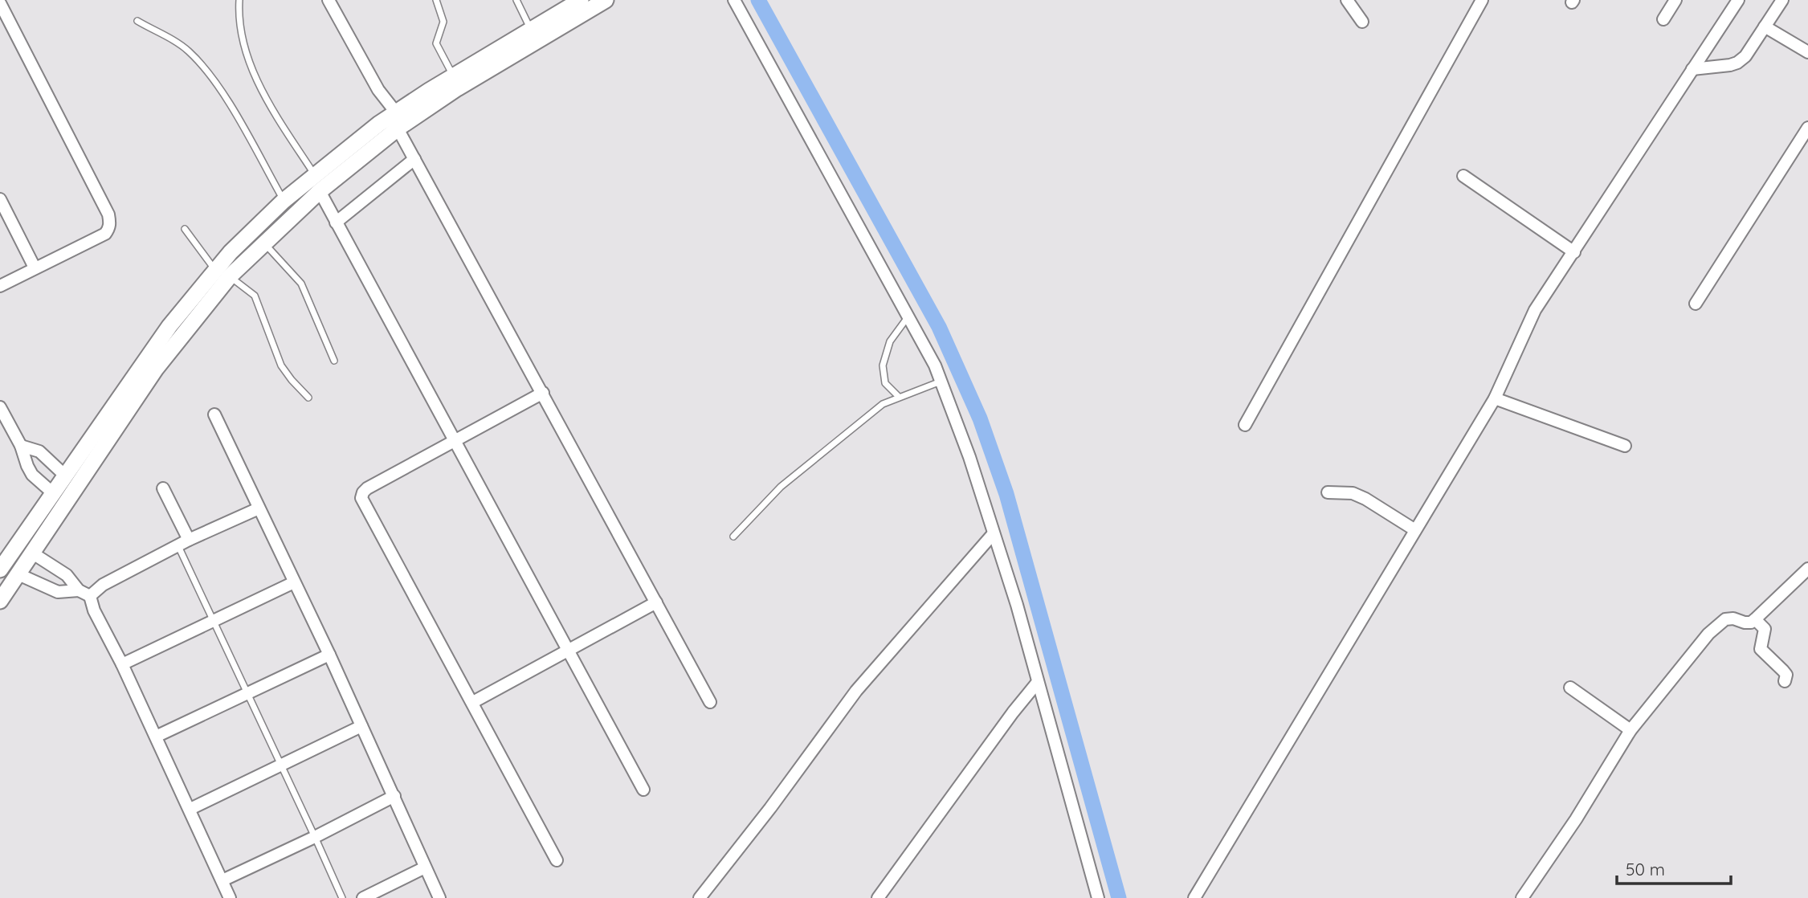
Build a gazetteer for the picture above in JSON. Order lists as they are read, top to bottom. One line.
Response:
{"scale_bar":"50 m"}
